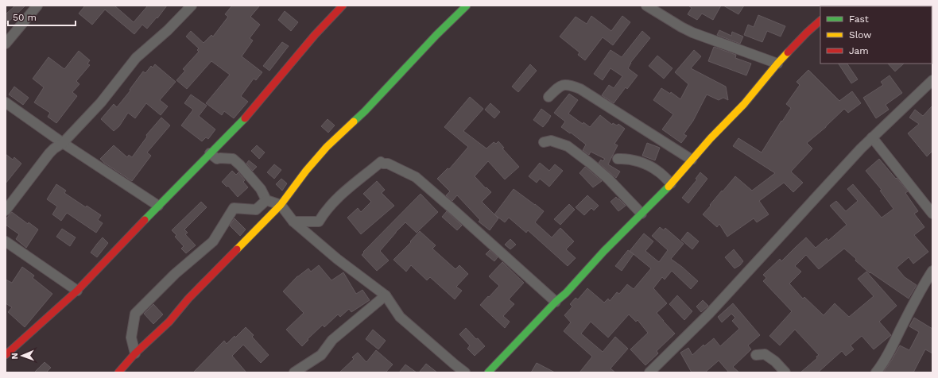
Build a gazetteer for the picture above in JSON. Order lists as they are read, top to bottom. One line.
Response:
{"legend":["Fast","Slow","Jam"],"scale_bar":"50 m","north":"left"}
